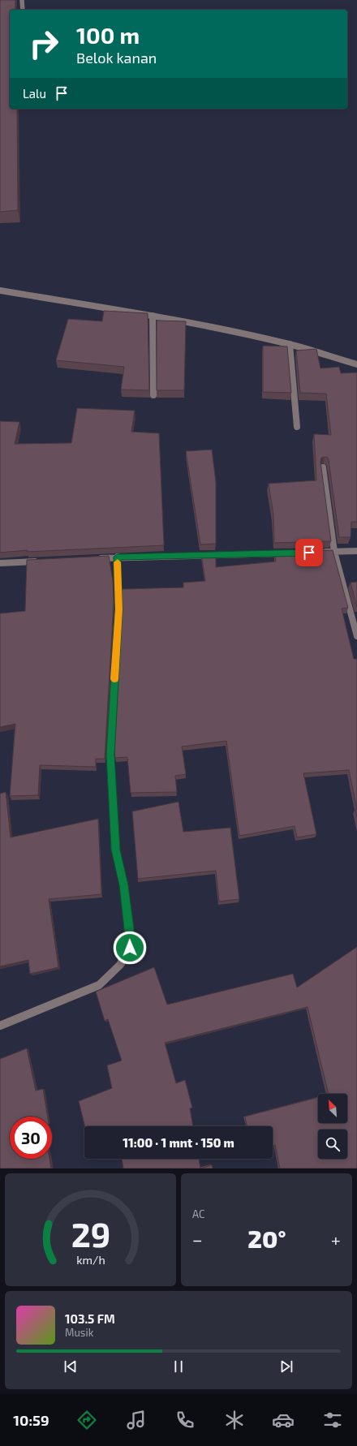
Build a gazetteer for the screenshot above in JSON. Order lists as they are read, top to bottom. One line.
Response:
{"north":"top left","page":{"turn":["100 m","Belok kanan"],"then":"Lalu","limit":"30","trip":"11:00 · 1 mnt · 150 m","tile":"AC","heat":["−","20°","+"],"song":["103.5 FM","Musik"],"tabs":"10:59","gauge":["29","km/h"]}}
